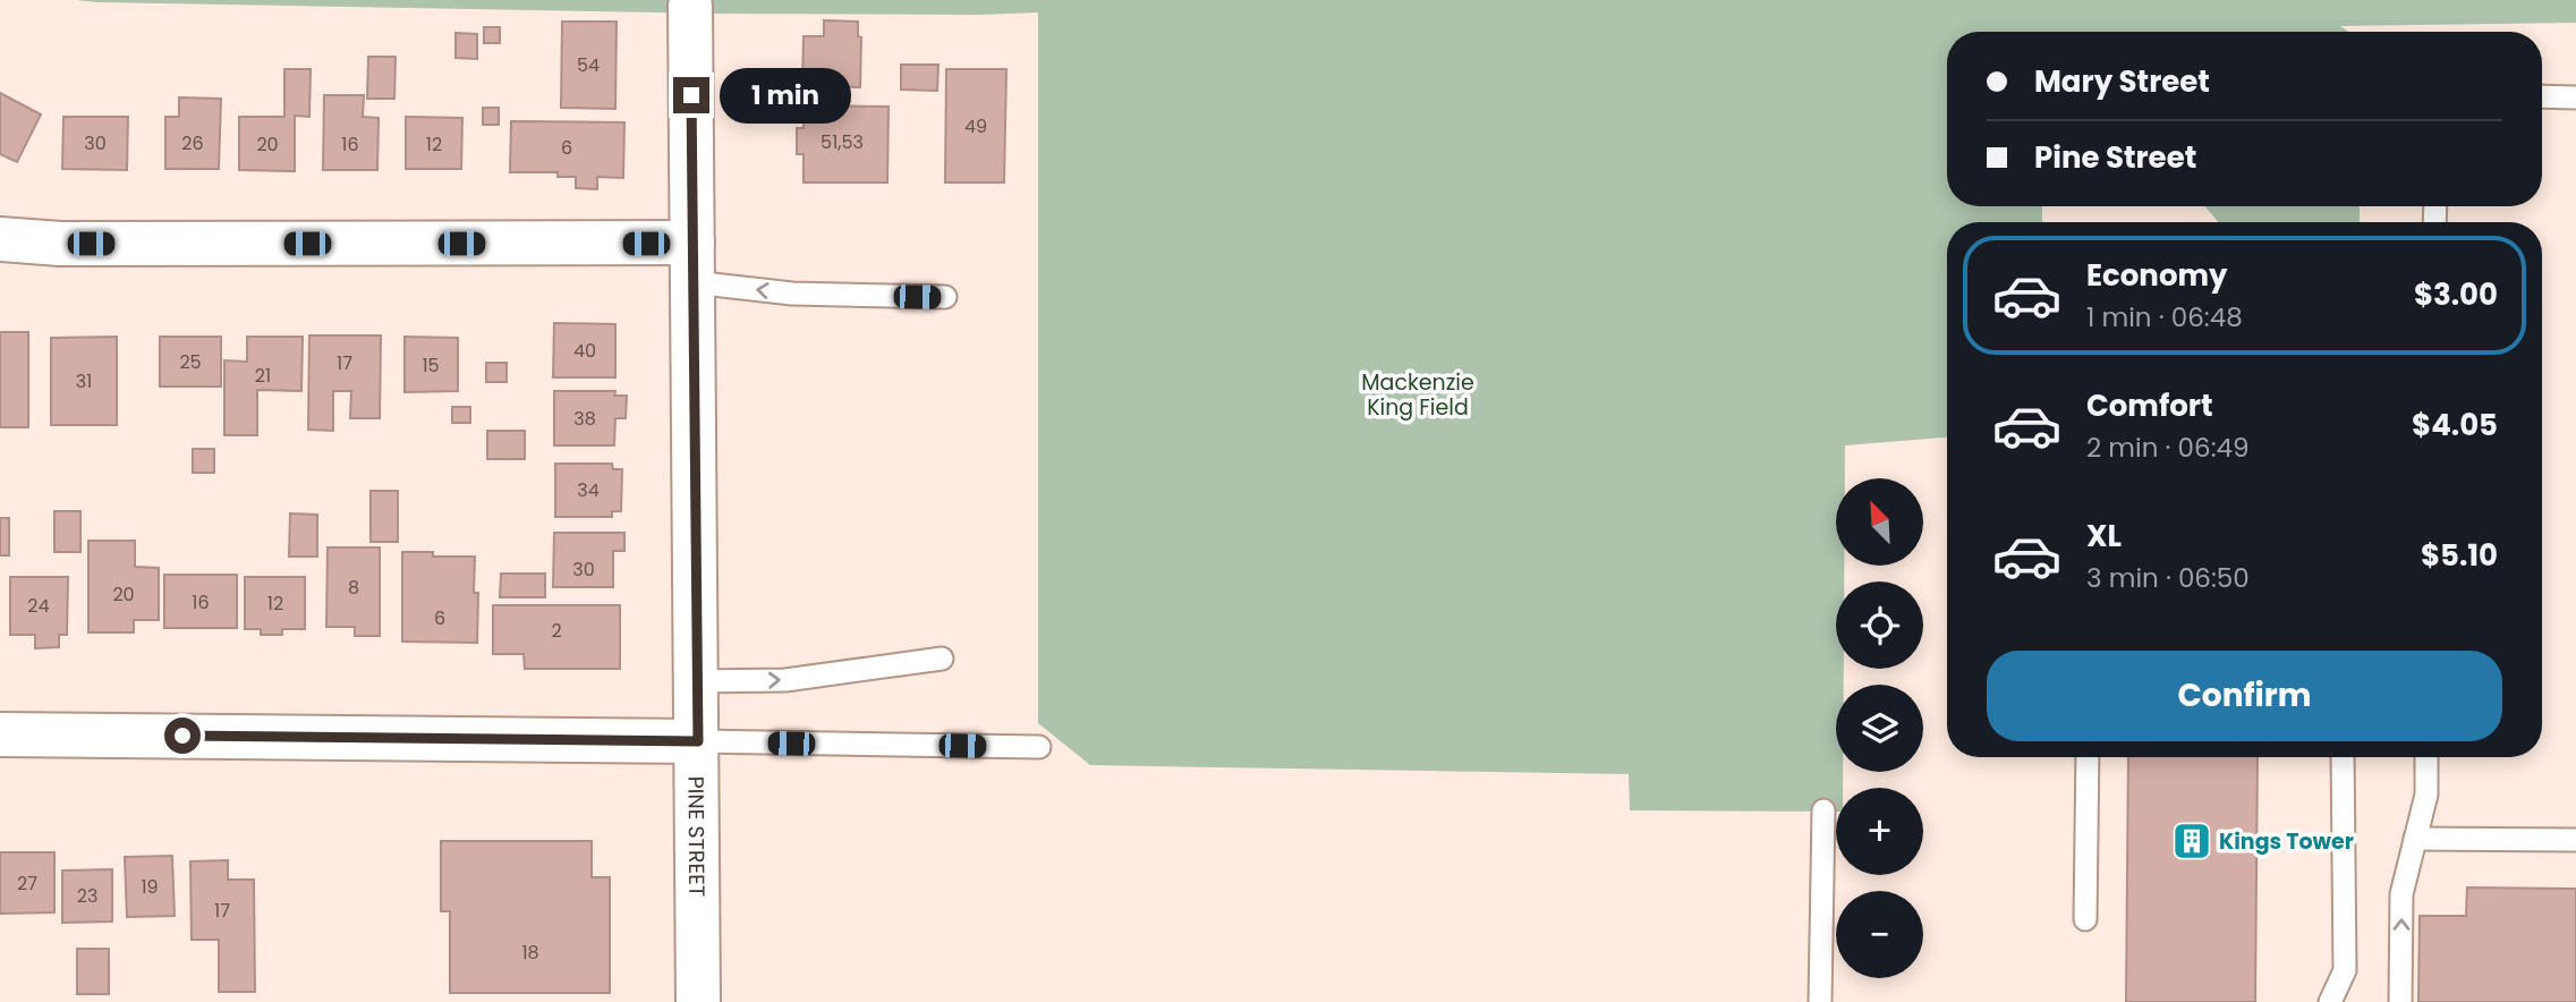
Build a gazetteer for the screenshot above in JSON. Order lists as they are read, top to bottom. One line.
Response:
{"streets":{"street":["PINE STREET"]},"parks":["Mackenzie King Field"],"places":{"building":["Kings Tower"]},"house_numbers":["54","49","51,53","30","26","20","16","12","6","40","25","17","15","21","31","38","34","30","8","20","16","12","24","6","2","27","19","23","17","18"],"north":"top left","page":{"banner":["Mary Street","Pine Street"],"bubble":"1 min","list":[{"name":"Economy","note":"1 min · 06:48","value":"$3.00"},{"name":"Comfort","note":"2 min · 06:49","value":"$4.05"},{"name":"XL","note":"3 min · 06:50","value":"$5.10"}],"map_buttons":["+","−"],"buttons":"Confirm"}}
